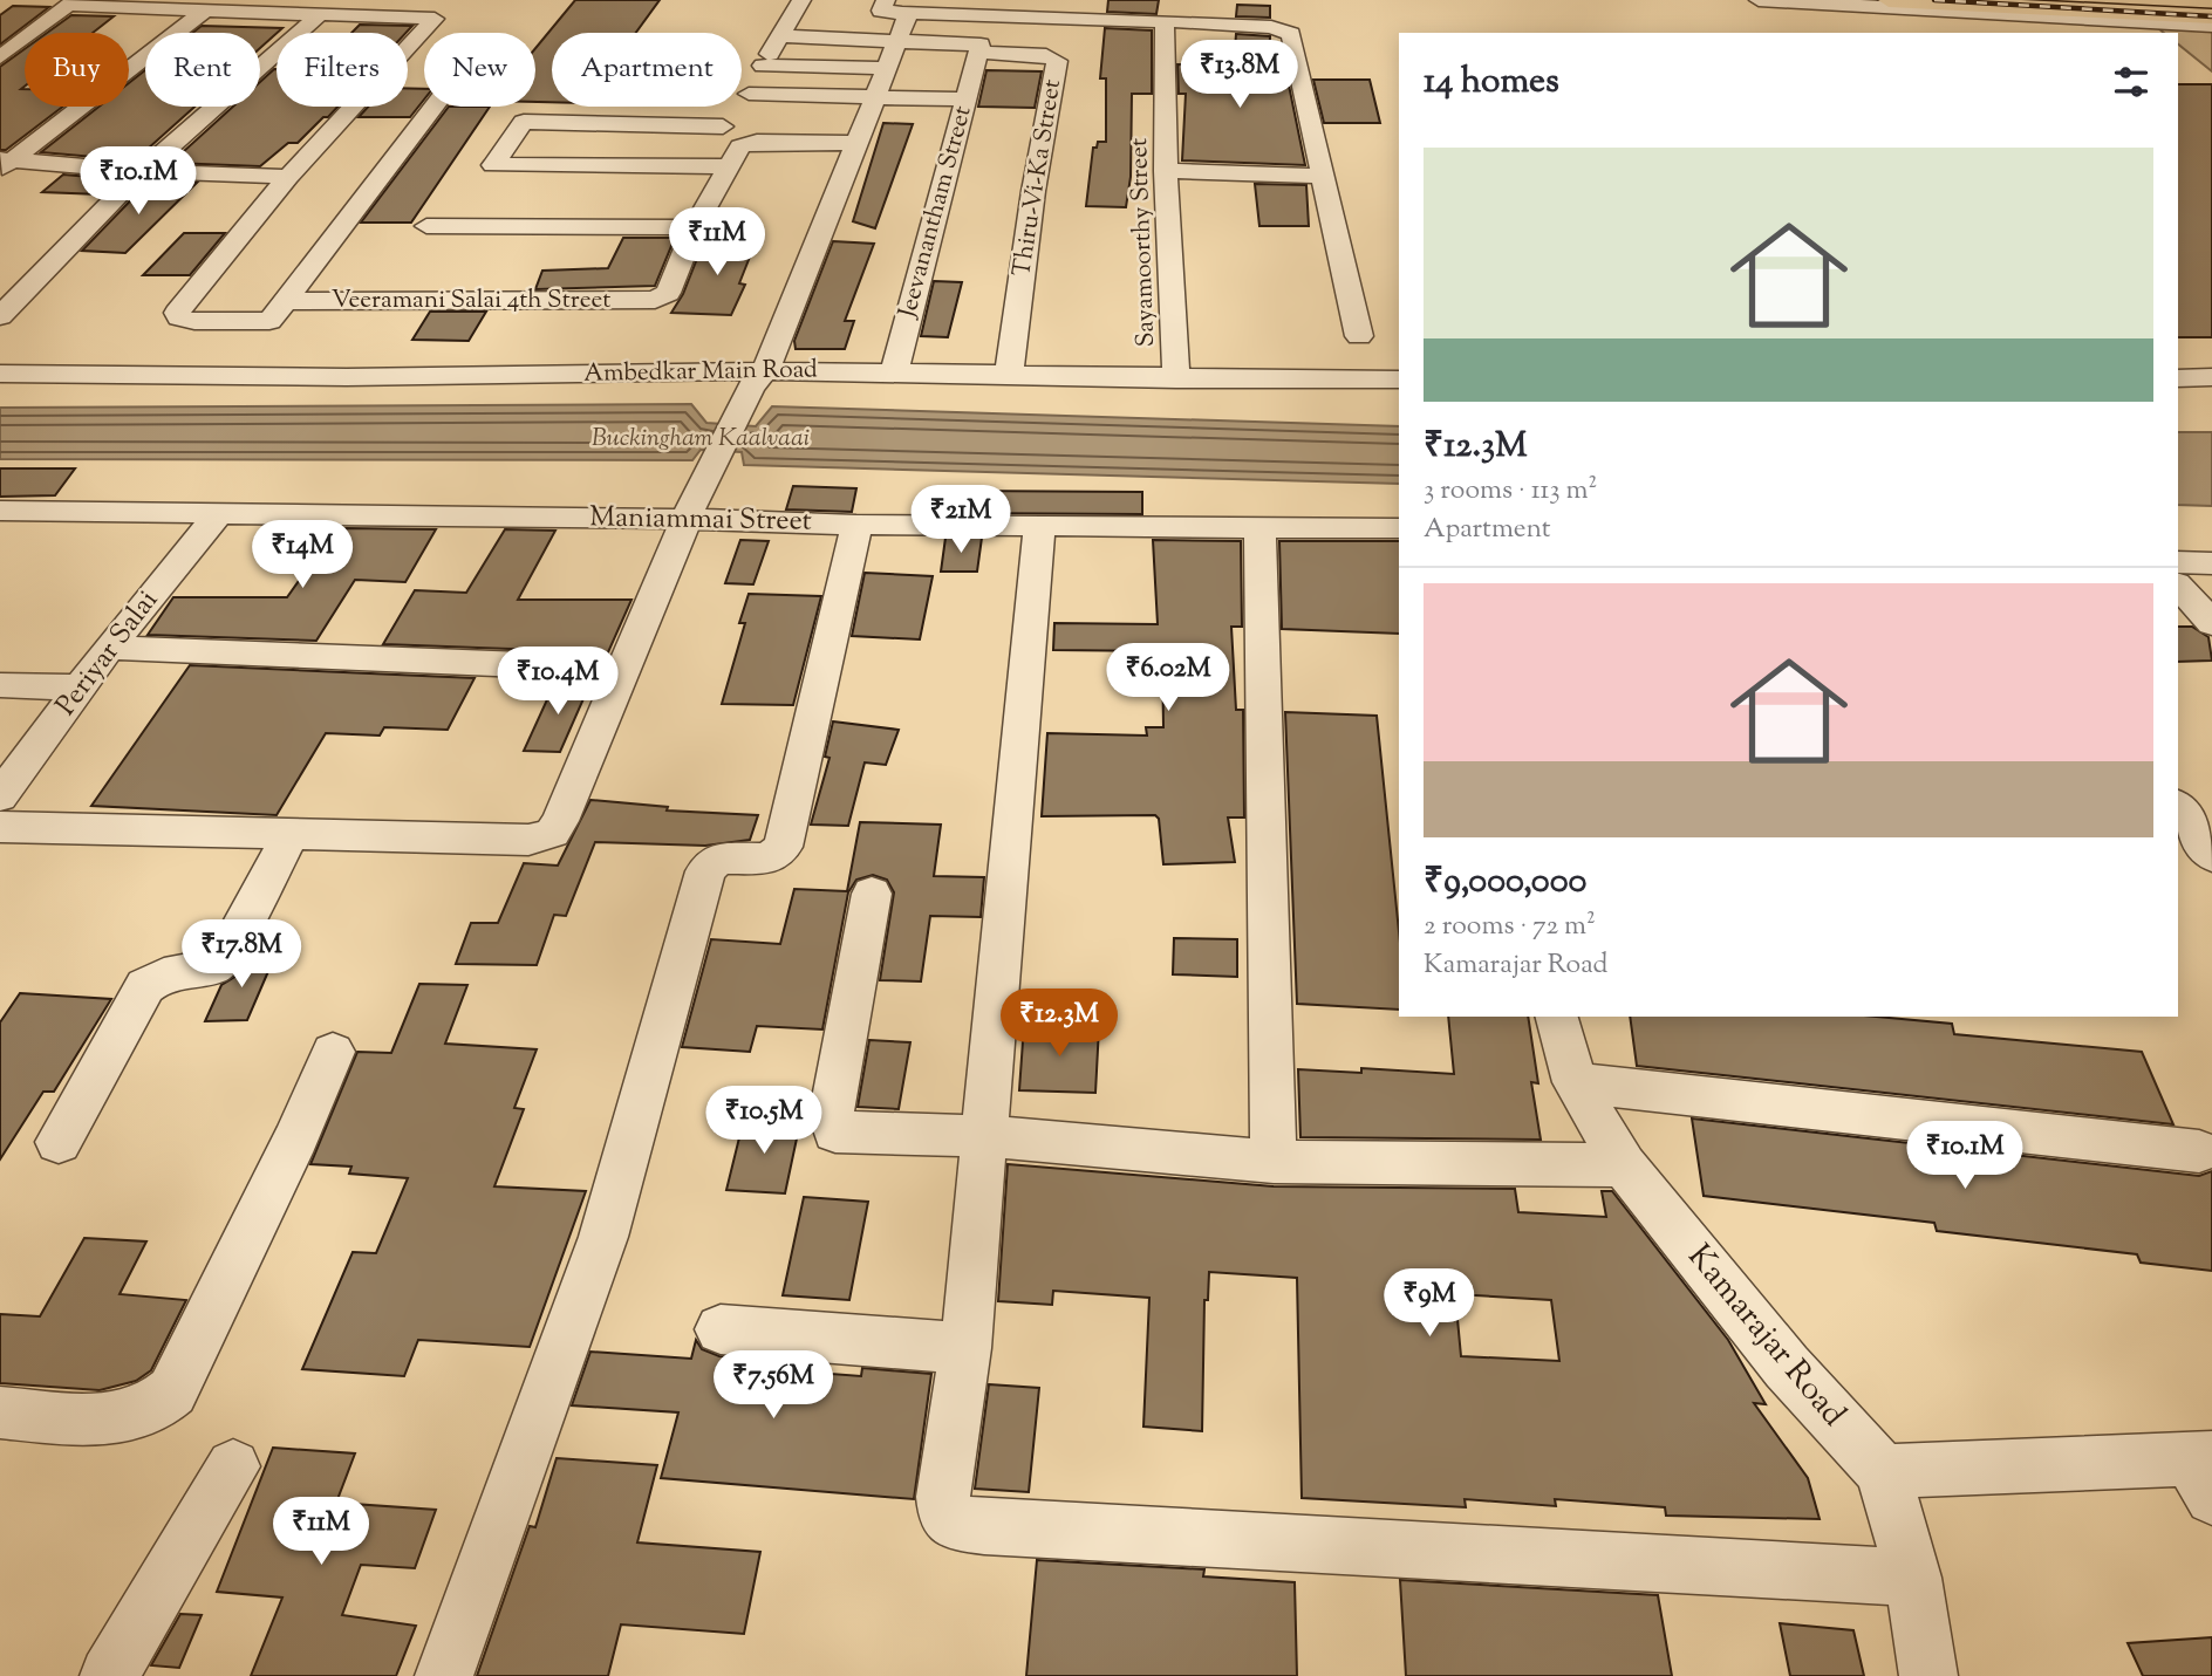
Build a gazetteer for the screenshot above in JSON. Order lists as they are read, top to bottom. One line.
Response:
{"streets":{"street":["Thiru-Vi-Ka Street","Jeevanantham Street","Sayamoorthy Street","Veeramani Salai 4th Street","Ambedkar Main Road","Maniammai Street","Periyar Salai","Kamarajar Road"]},"crossings":[["Thiru-Vi-Ka Street","Jeevanantham Street"],["Thiru-Vi-Ka Street","Ambedkar Main Road"],["Jeevanantham Street","Ambedkar Main Road"],["Sayamoorthy Street","Ambedkar Main Road"],["Maniammai Street","Periyar Salai"]],"water":["Buckingham Kaalvaai"],"page":{"chip":["Buy","Rent","Filters","New","Apartment"],"heading":"14 homes","price":["₹13.8M","₹10.1M","₹11M","₹21M","₹14M","₹6.02M","₹10.4M","₹17.8M","₹12.3M","₹10.5M","₹10.1M","₹9M","₹7.56M","₹11M"],"list":[{"name":"₹12.3M","note":"3 rooms · 113 m² · Apartment"},{"name":"₹9,000,000","note":"2 rooms · 72 m² · Kamarajar Road"}]}}
